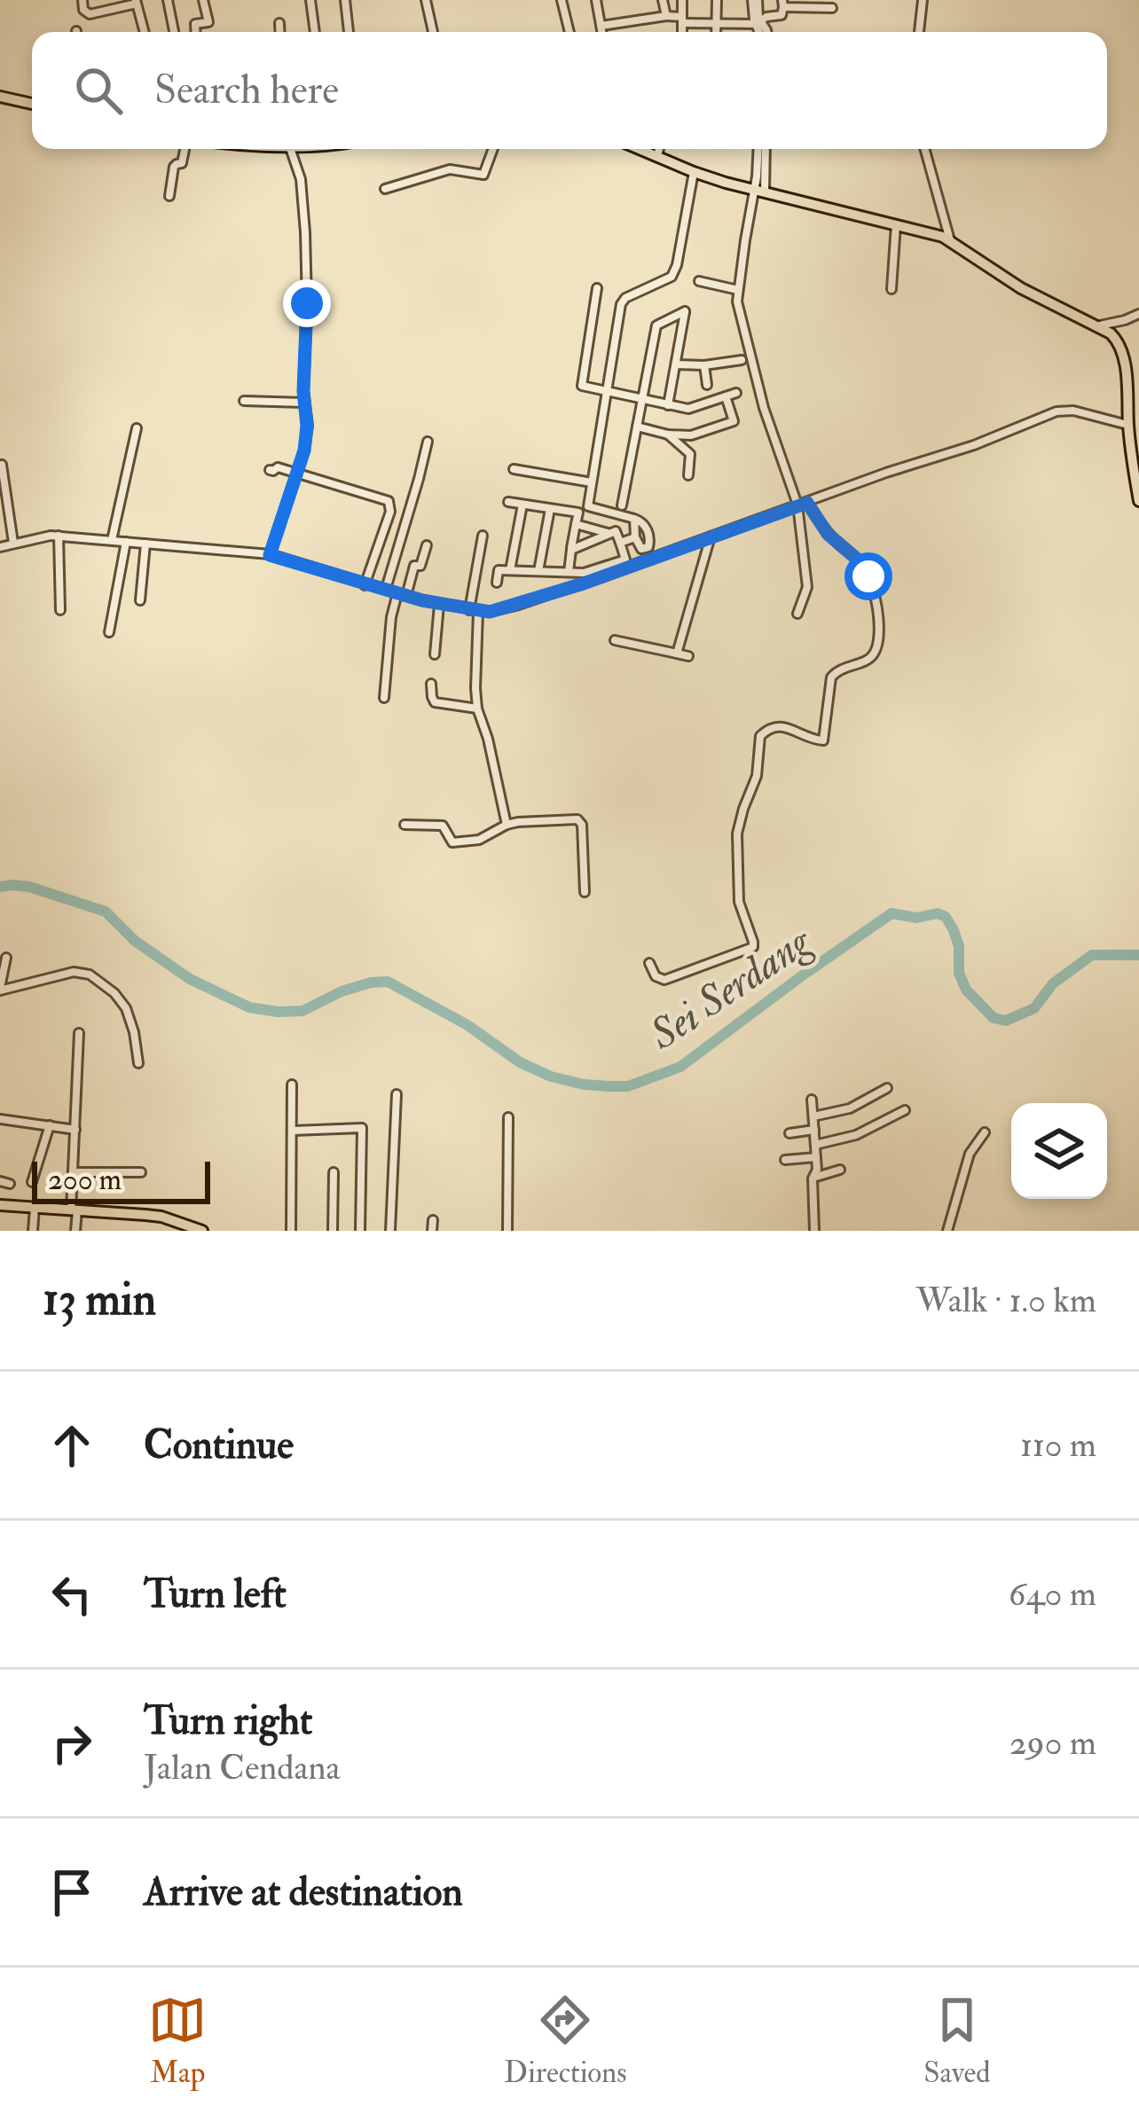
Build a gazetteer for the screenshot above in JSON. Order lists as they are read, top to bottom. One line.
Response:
{"water":["Sei Serdang"],"scale_bar":"200 m","page":{"search":"Search here","scale":"200 m","heading":["13 min","Walk · 1.0 km"],"list":[["Continue","110 m"],["Turn left","640 m"],["Turn right","Jalan Cendana","290 m"],"Arrive at destination"],"nav":["Map","Directions","Saved"]}}
